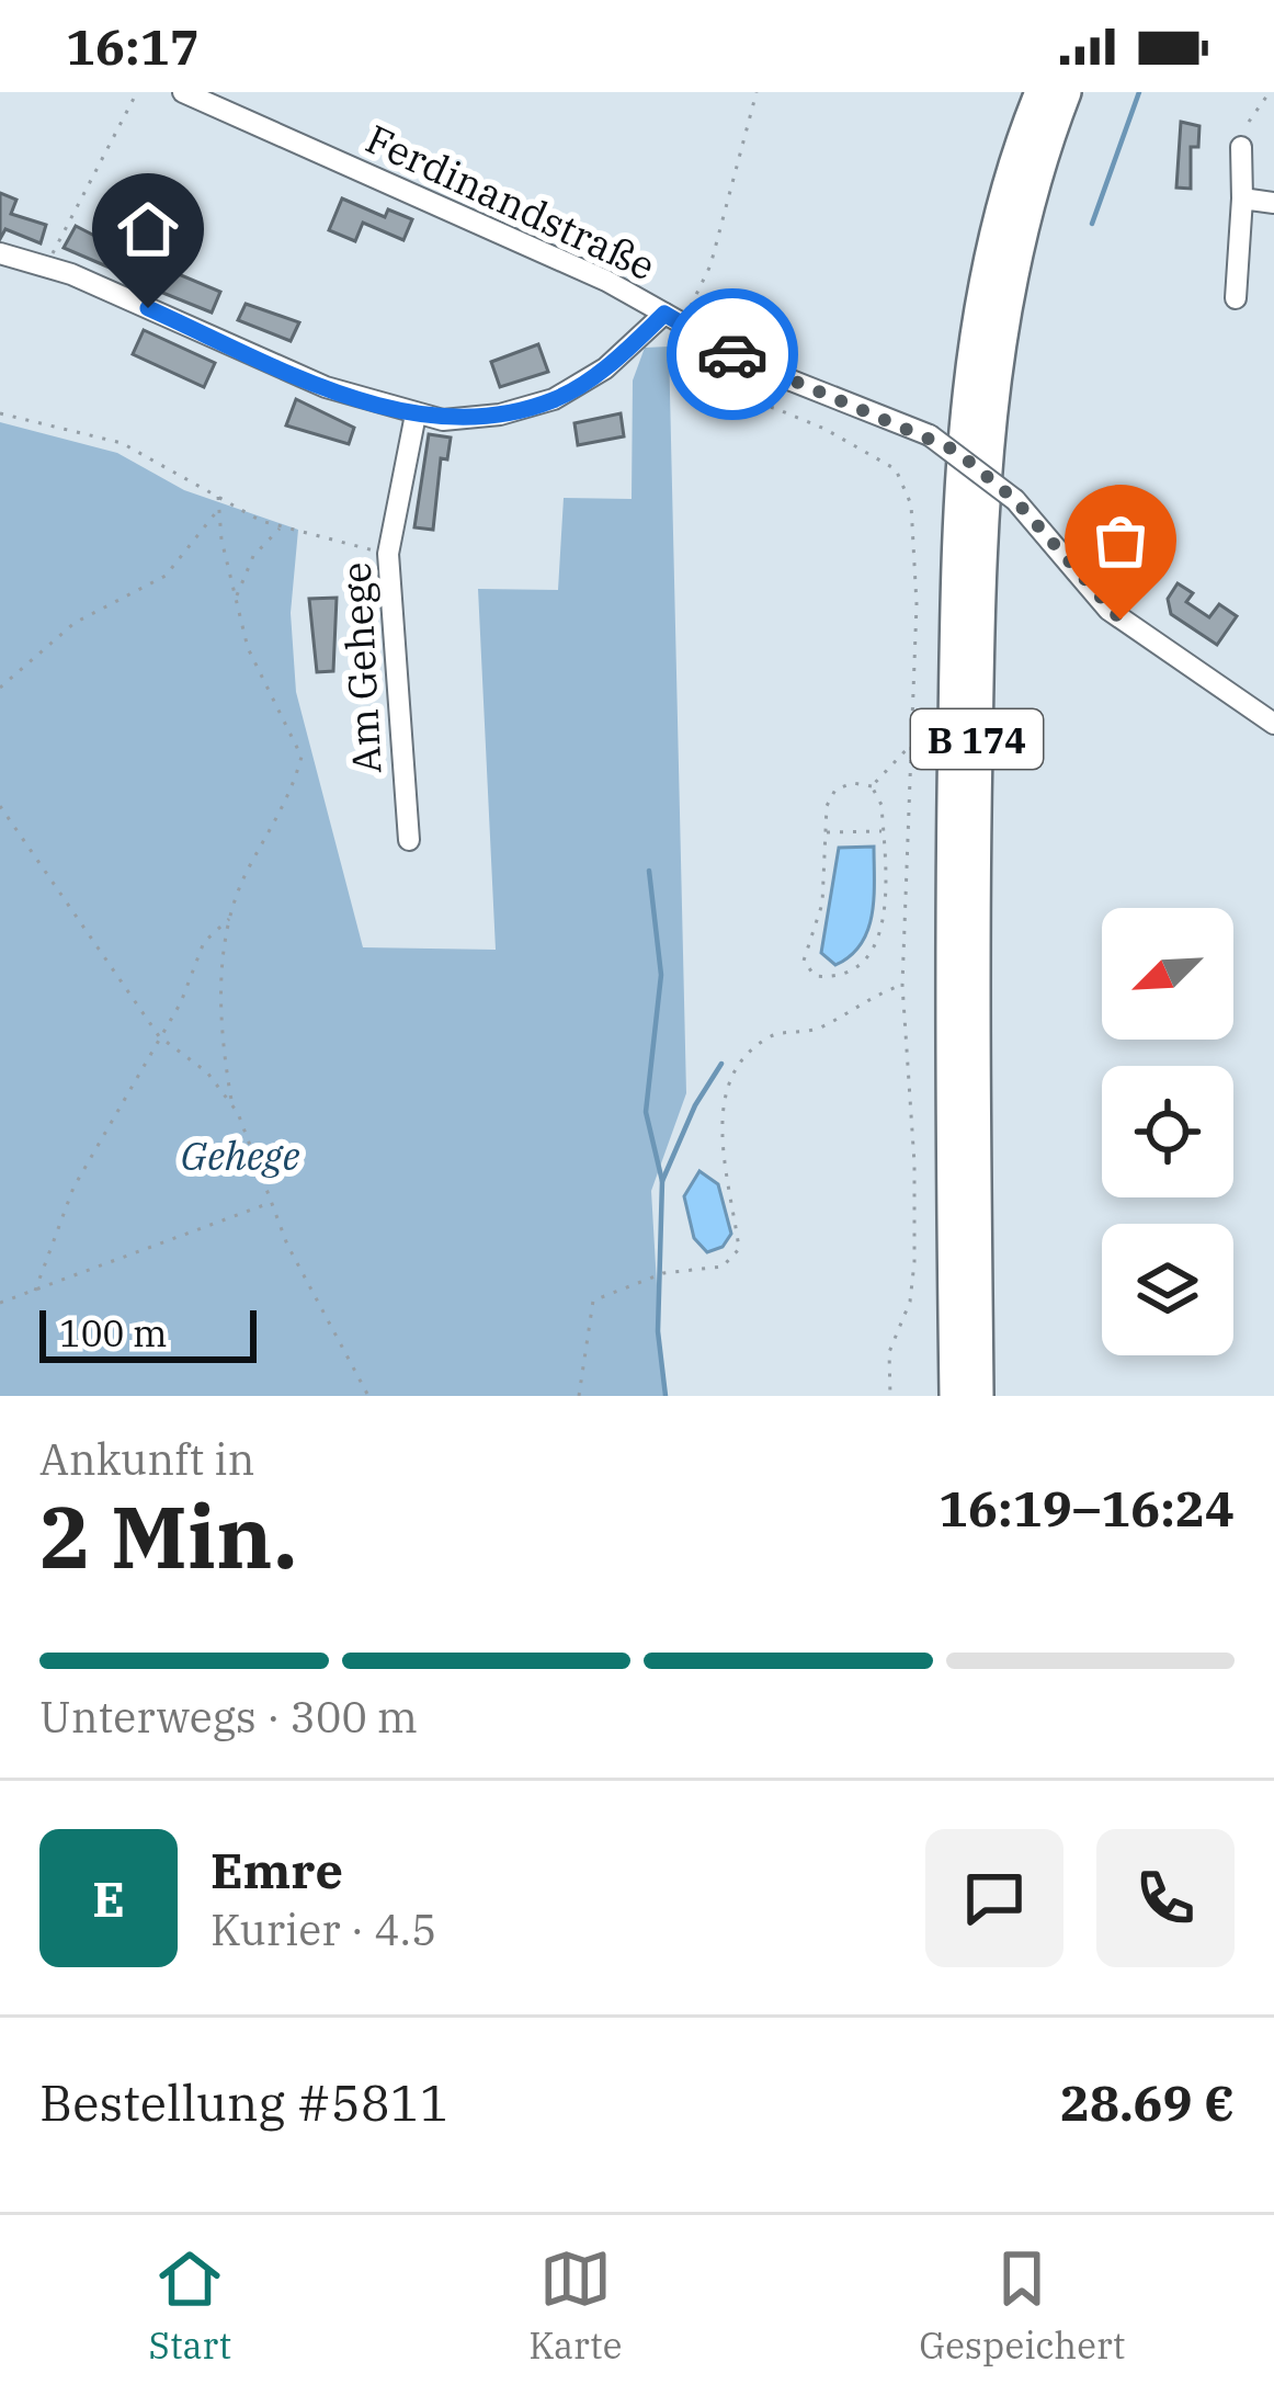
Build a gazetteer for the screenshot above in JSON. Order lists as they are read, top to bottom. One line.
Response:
{"streets":{"highway":["B 174"],"street":["Ferdinandstraße","Am Gehege"]},"parks":["Gehege"],"scale_bar":"100 m","north":"bottom left","page":{"status":"16:17","scale":"100 m","heading":["2 Min.","Ankunft in","16:19–16:24"],"panel":["Emre","Kurier · 4.5","Bestellung #5811","28.69 €"],"bar":"Unterwegs · 300 m","round":"E","tabs":["Start","Karte","Gespeichert"]}}
